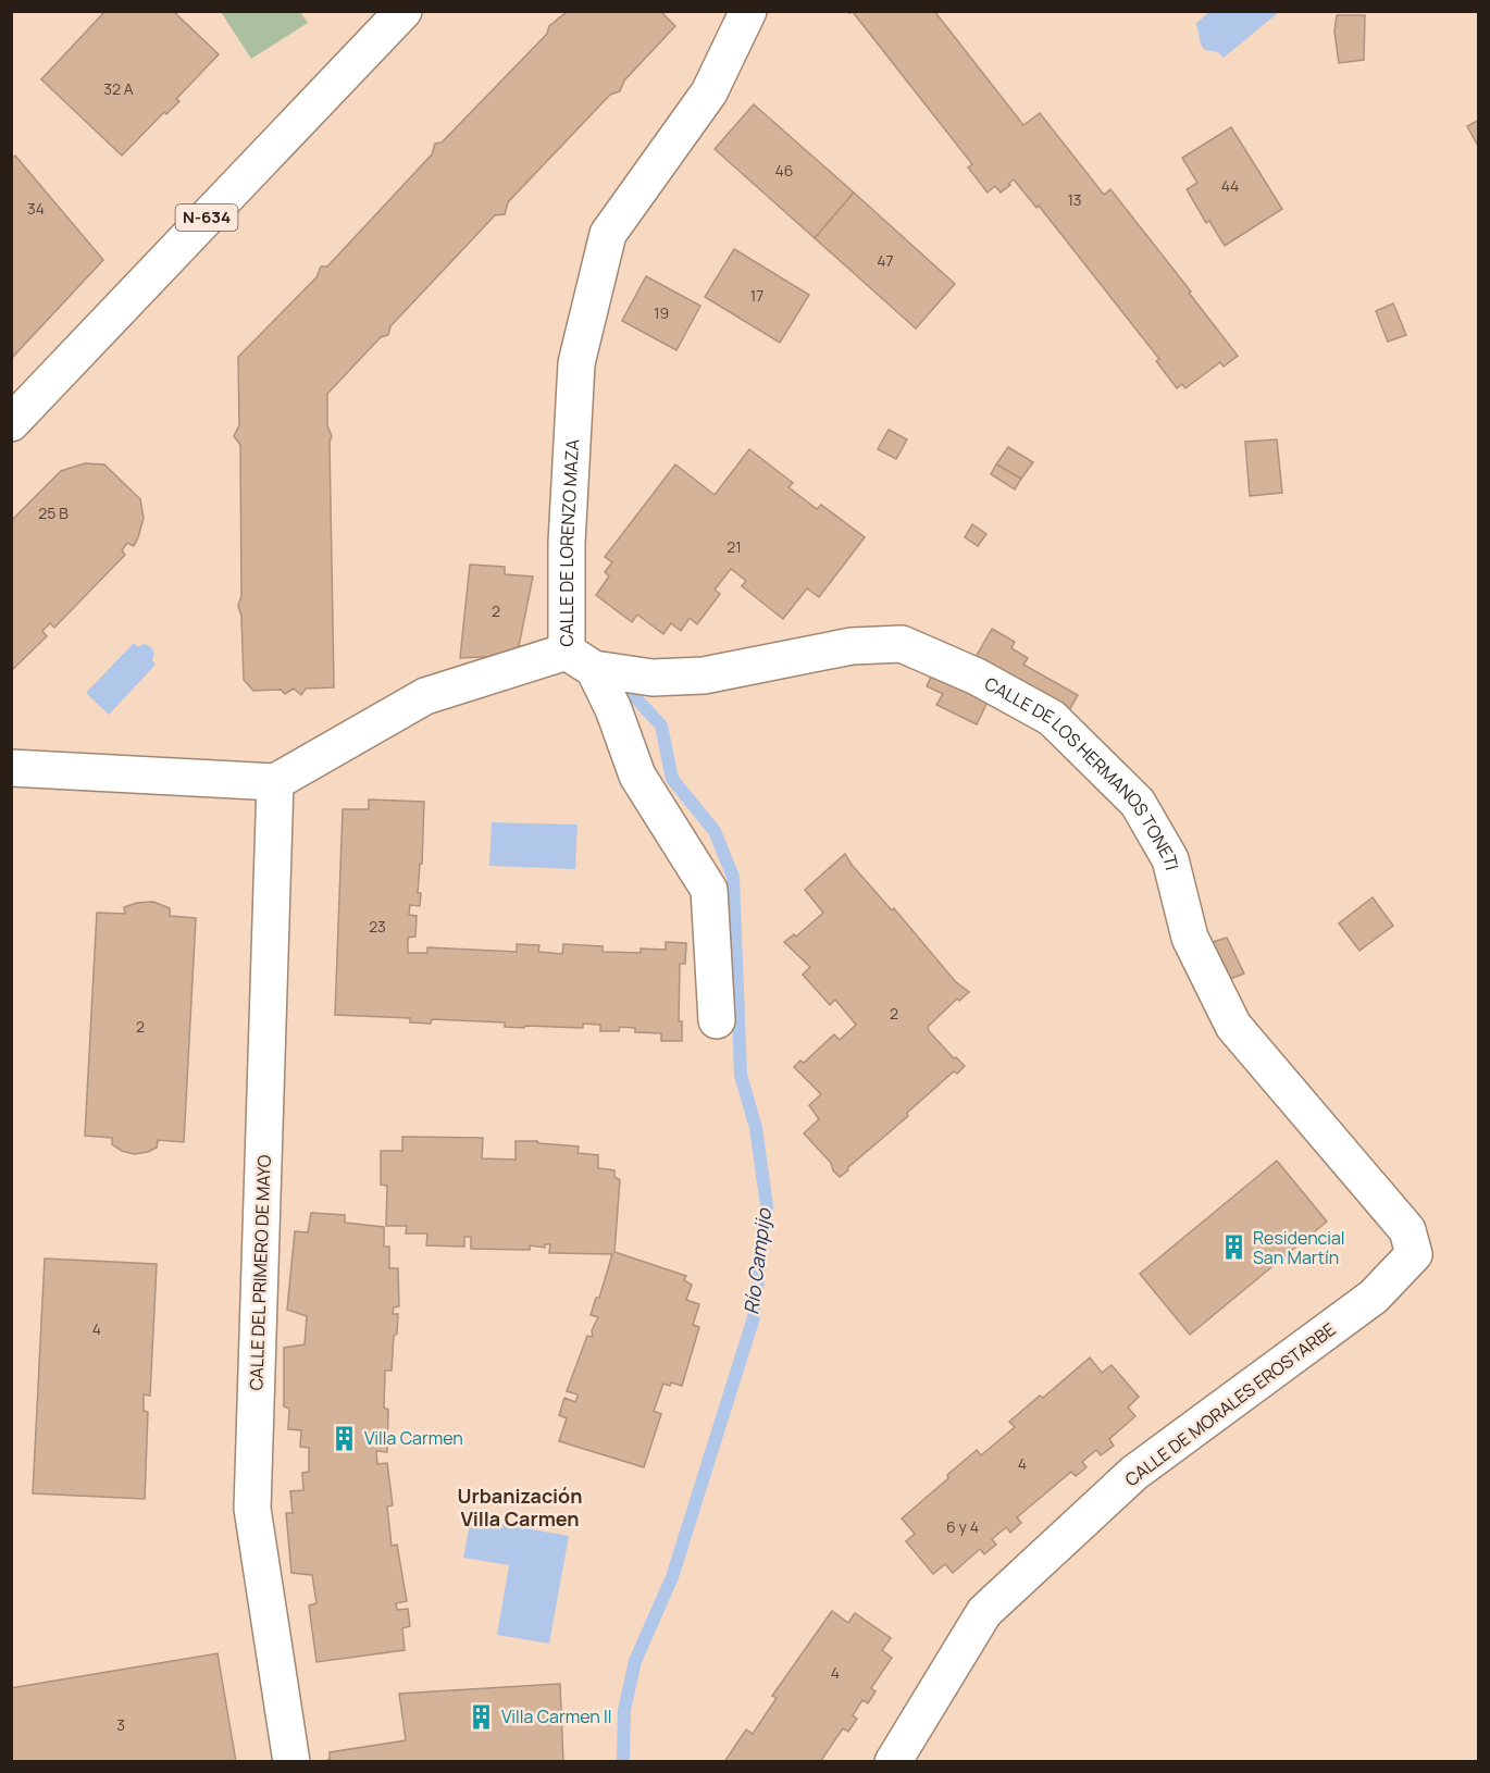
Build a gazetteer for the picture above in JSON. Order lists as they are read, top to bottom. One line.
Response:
{"streets":{"main road":["N-634","CALLE DE LORENZO MAZA","CALLE DE LOS HERMANOS TONETI","CALLE DEL PRIMERO DE MAYO","CALLE DE MORALES EROSTARBE"]},"crossings":[["CALLE DE LORENZO MAZA","CALLE DE LOS HERMANOS TONETI"],["CALLE DE LORENZO MAZA","CALLE DEL PRIMERO DE MAYO"],["CALLE DE LOS HERMANOS TONETI","CALLE DE MORALES EROSTARBE"]],"districts":["Urbanización Villa Carmen"],"water":["Río Campijo"],"places":{"building":["Residencial San Martín","Villa Carmen","Villa Carmen II"]},"house_numbers":["32 A","46","44","13","34","47","17","19","25 B","21","2","23","2","2","4","4","6 y 4","4","3"]}
